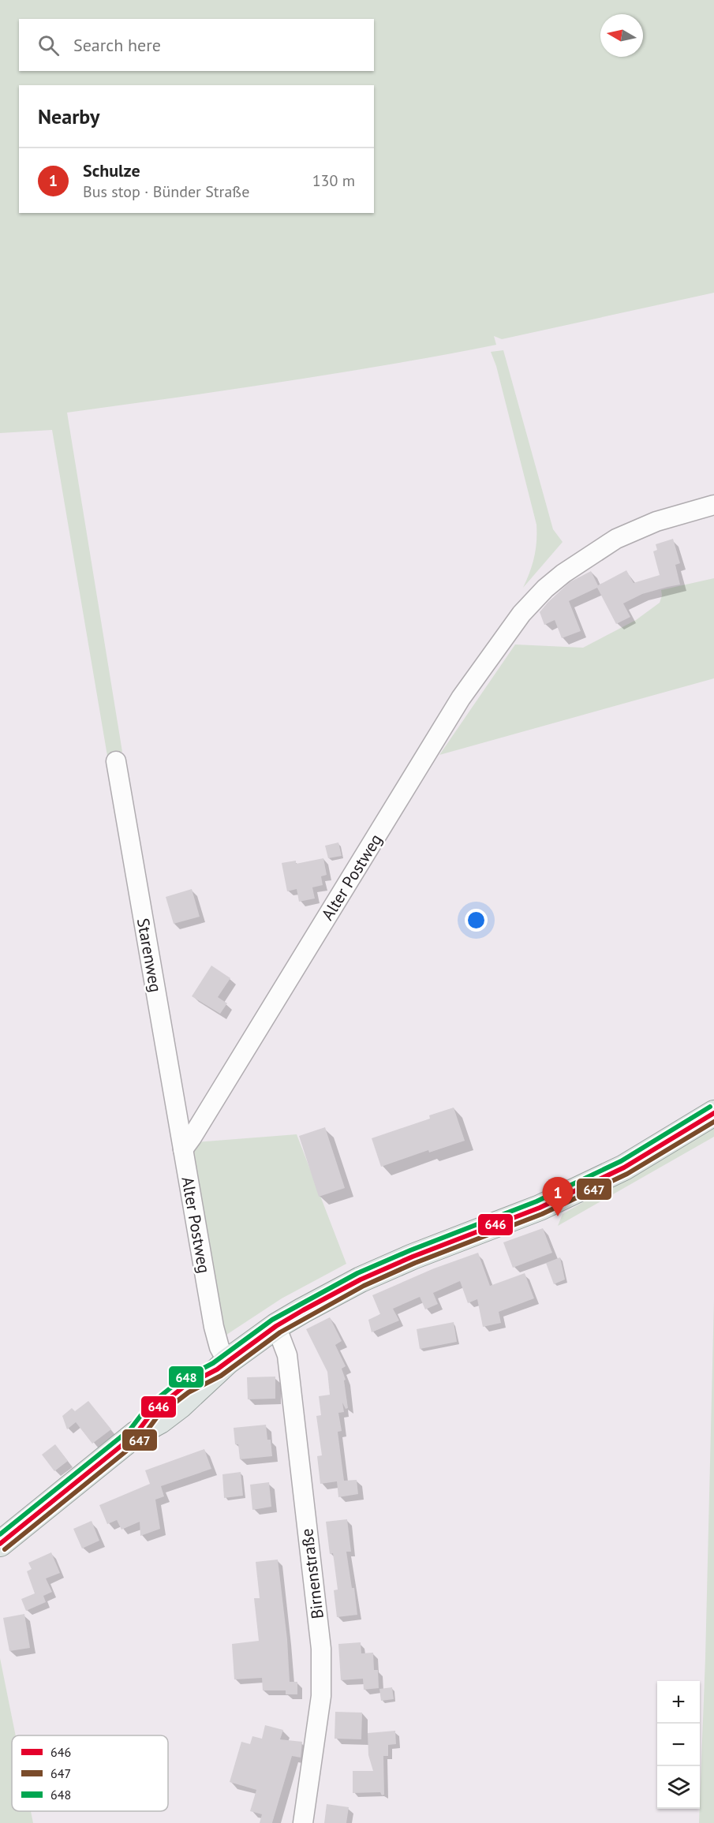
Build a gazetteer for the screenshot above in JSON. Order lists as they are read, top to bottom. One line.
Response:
{"streets":{"street":["Alter Postweg","Starenweg","Birnenstraße"]},"crossings":[["Alter Postweg","Starenweg"]],"lines":["transit line 648","transit line 646","transit line 647"],"legend":["646","647","648"],"north":"left","page":{"search":"Search here","heading":"Nearby","list":[{"mark":"1","name":"Schulze","note":"Bus stop · Bünder Straße","value":"130 m"}],"pins":"1","map_buttons":["+","−"]}}
